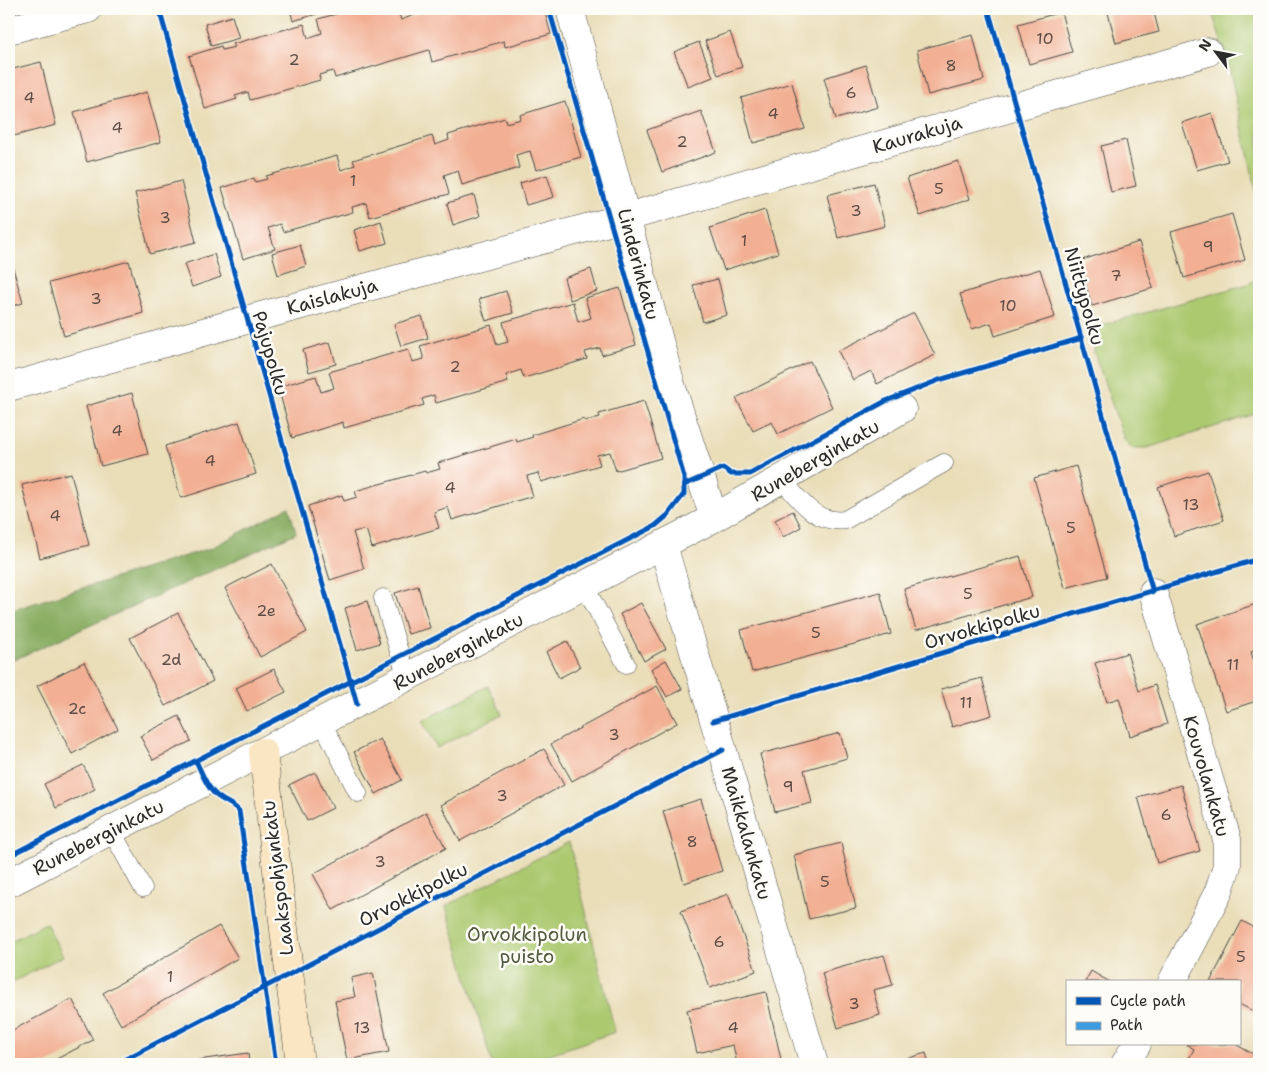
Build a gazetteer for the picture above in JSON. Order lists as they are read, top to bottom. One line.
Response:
{"streets":{"street":["Kaurakuja","Linderinkatu","Kaislakuja","Runeberginkatu","Kouvolankatu","Maikkalankatu","Laakspohjankatu"],"cycle path":["Niittypolku","Pajupolku","Orvokkipolku"]},"crossings":[["Kaurakuja","Linderinkatu"],["Kaurakuja","Kaislakuja"],["Linderinkatu","Kaislakuja"],["Linderinkatu","Runeberginkatu"],["Runeberginkatu","Maikkalankatu"],["Runeberginkatu","Laakspohjankatu"]],"parks":["Orvokkipolun puisto"],"house_numbers":["10","2","8","6","4","4","4","2","1","5","3","3","1","9","7","3","10","2","4","4","4","13","4","5","5","2e","5","2d","11","11","2c","3","9","3","6","8","3","5","6","5","1","3","13","4"],"legend":["Cycle path","Path"],"north":"top left"}
